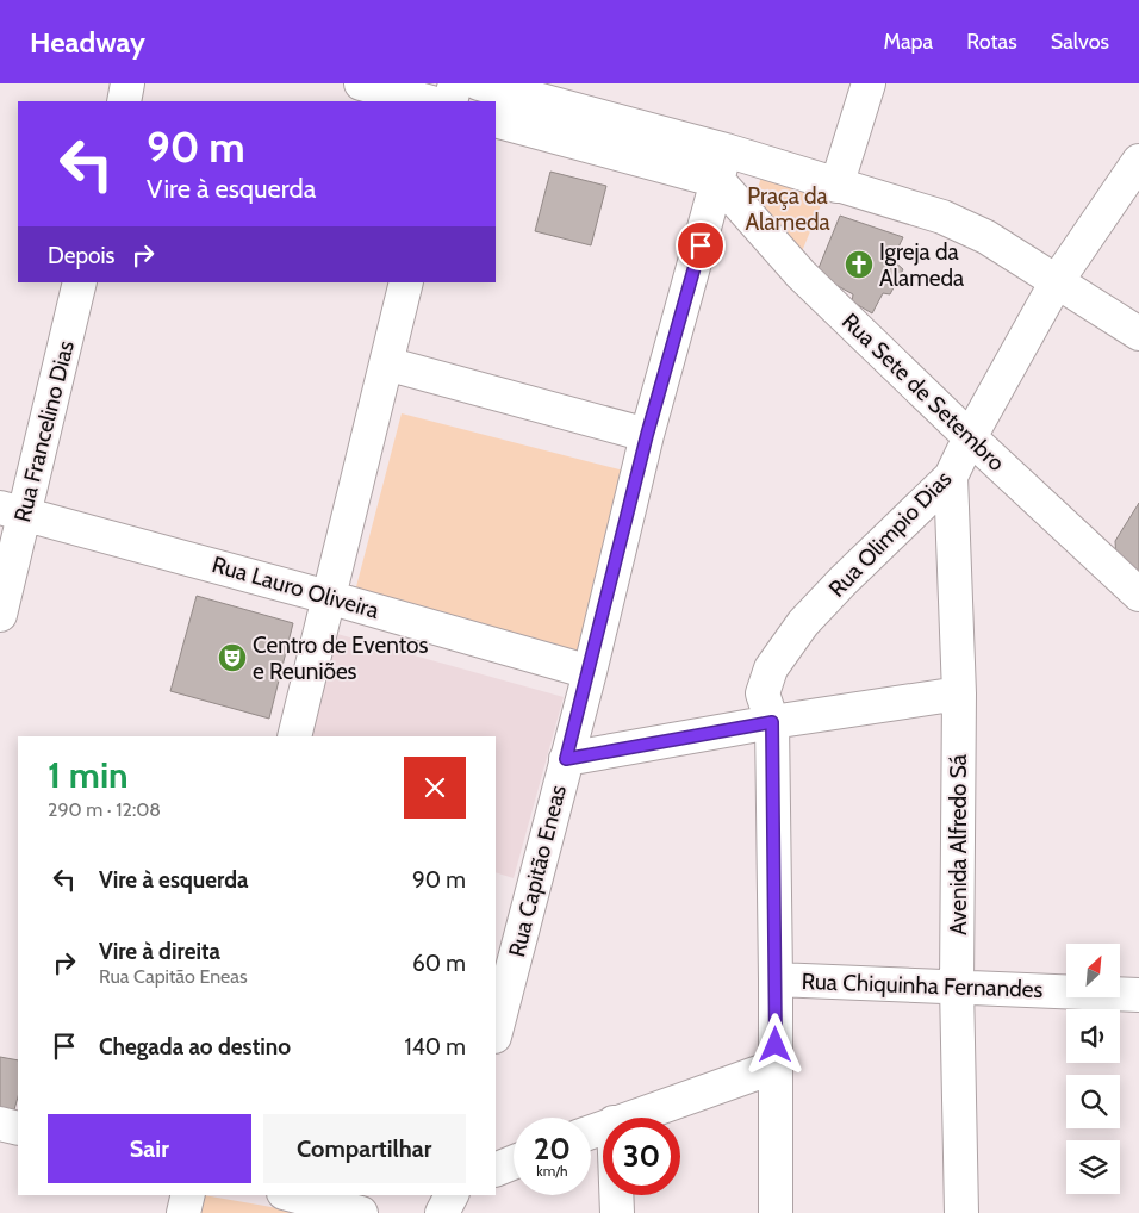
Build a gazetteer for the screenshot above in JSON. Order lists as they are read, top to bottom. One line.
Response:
{"streets":{"street":["Rua Sete de Setembro","Rua Francelino Dias","Rua Olimpio Dias","Rua Lauro Oliveira","Avenida Alfredo Sá","Rua Capitão Eneas","Rua Chiquinha Fernandes"]},"crossings":[["Rua Sete de Setembro","Rua Olimpio Dias"],["Rua Sete de Setembro","Rua Capitão Eneas"],["Rua Francelino Dias","Rua Lauro Oliveira"],["Rua Olimpio Dias","Avenida Alfredo Sá"],["Rua Olimpio Dias","Rua Chiquinha Fernandes"],["Rua Lauro Oliveira","Rua Capitão Eneas"],["Avenida Alfredo Sá","Rua Chiquinha Fernandes"]],"parks":["Praça da Alameda"],"places":{"church":["Igreja da Alameda"],"theatre":["Centro de Eventos e Reuniões"]},"north":"top right","page":{"header":"Headway","nav":["Mapa","Rotas","Salvos"],"turn":["90 m","Vire à esquerda"],"then":"Depois","heading":["1 min","290 m · 12:08"],"list":[{"name":"Vire à esquerda","value":"90 m"},{"name":"Vire à direita","note":"Rua Capitão Eneas","value":"60 m"},{"name":"Chegada ao destino","value":"140 m"}],"buttons":["Sair","Compartilhar"],"speed":"20 km/h","limit":"30"}}
